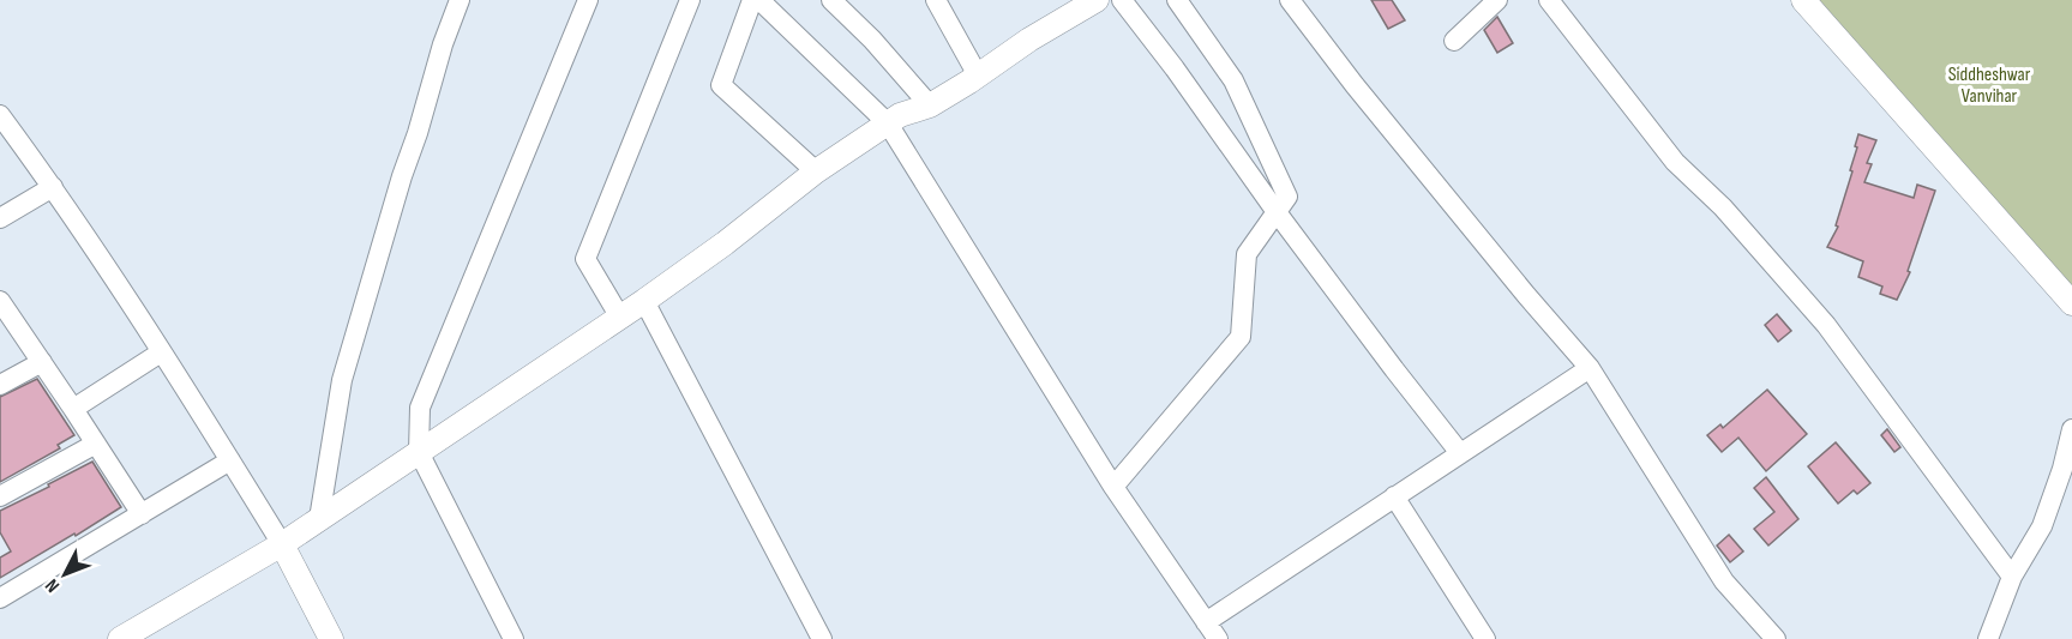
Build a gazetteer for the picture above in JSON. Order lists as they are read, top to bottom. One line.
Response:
{"parks":["Siddheshwar Vanvihar"],"north":"bottom left"}
